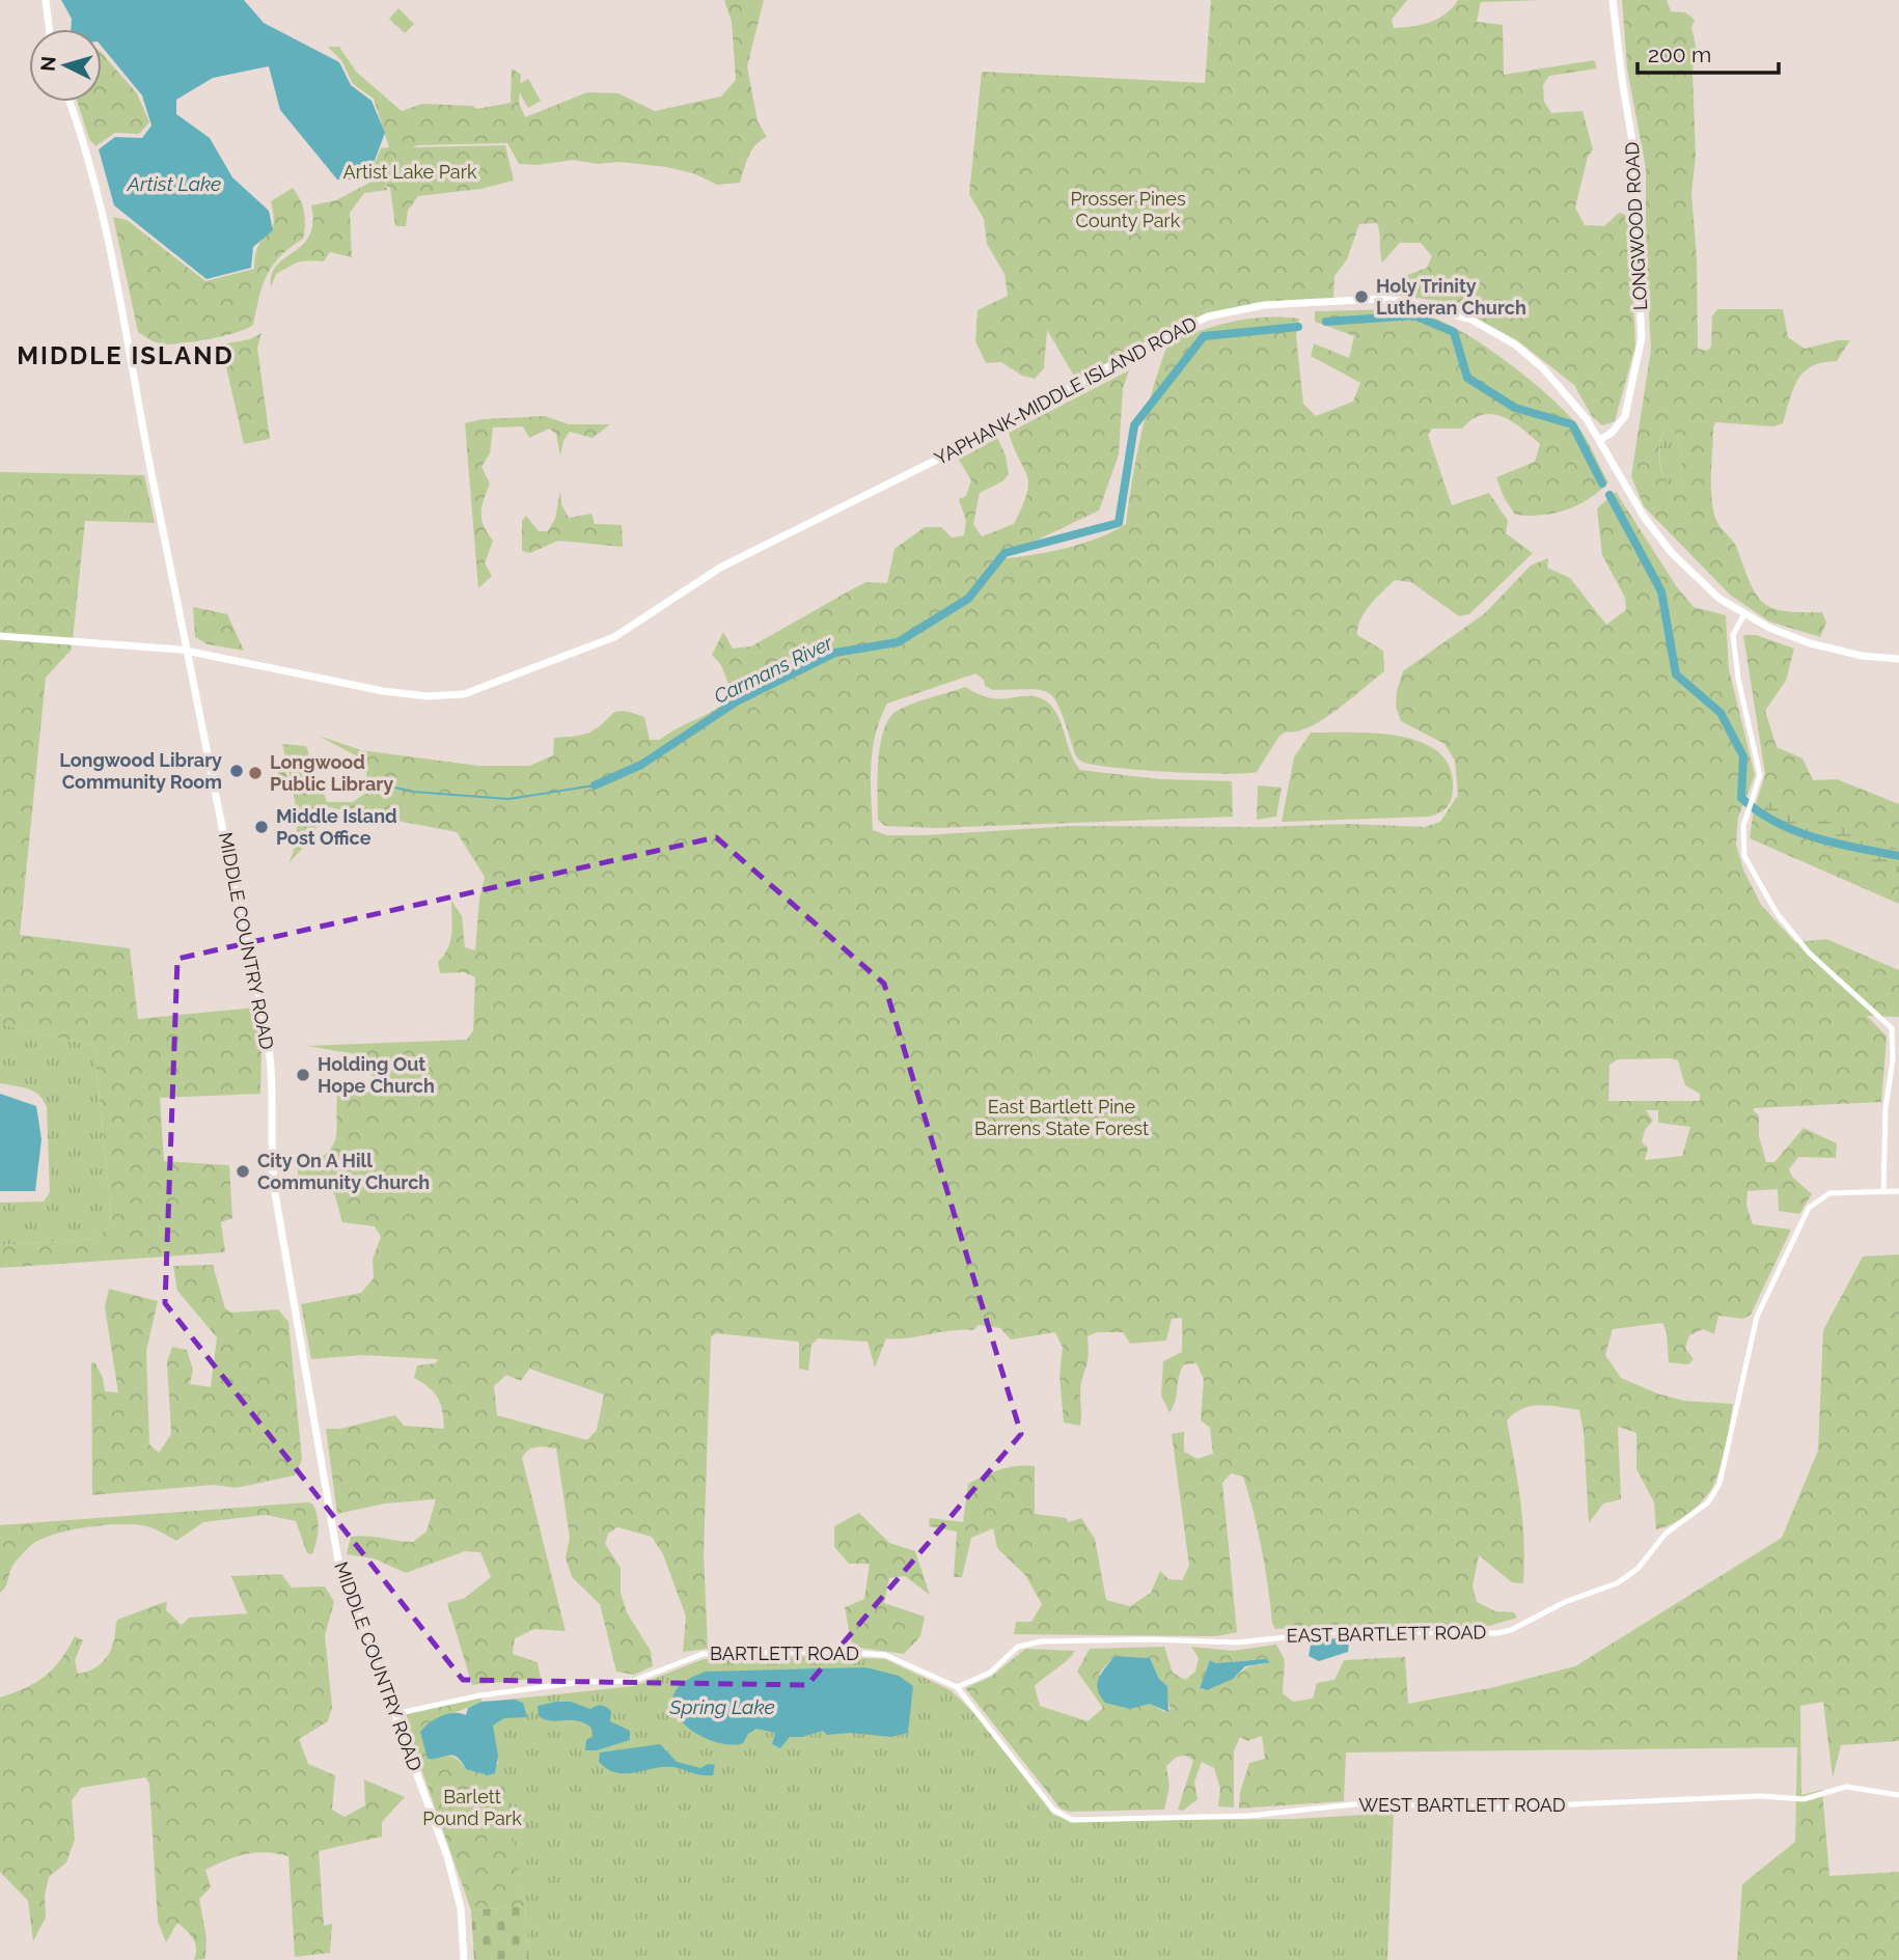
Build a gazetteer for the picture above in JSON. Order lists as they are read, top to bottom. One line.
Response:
{"streets":{"main road":["LONGWOOD ROAD","YAPHANK-MIDDLE ISLAND ROAD","MIDDLE COUNTRY ROAD"],"street":["EAST BARTLETT ROAD","BARTLETT ROAD","WEST BARTLETT ROAD"]},"crossings":[["LONGWOOD ROAD","YAPHANK-MIDDLE ISLAND ROAD"],["YAPHANK-MIDDLE ISLAND ROAD","MIDDLE COUNTRY ROAD"],["MIDDLE COUNTRY ROAD","BARTLETT ROAD"],["EAST BARTLETT ROAD","BARTLETT ROAD"],["EAST BARTLETT ROAD","WEST BARTLETT ROAD"],["BARTLETT ROAD","WEST BARTLETT ROAD"]],"districts":["MIDDLE ISLAND"],"water":["Artist Lake","Carmans River","Spring Lake"],"parks":["Artist Lake Park","Prosser Pines County Park","East Bartlett Pine Barrens State Forest","Barlett Pound Park"],"places":["Holy Trinity Lutheran Church","Longwood Library Community Room","Longwood Public Library","Middle Island Post Office","Holding Out Hope Church","City On A Hill Community Church"],"scale_bar":"200 m","north":"left"}
